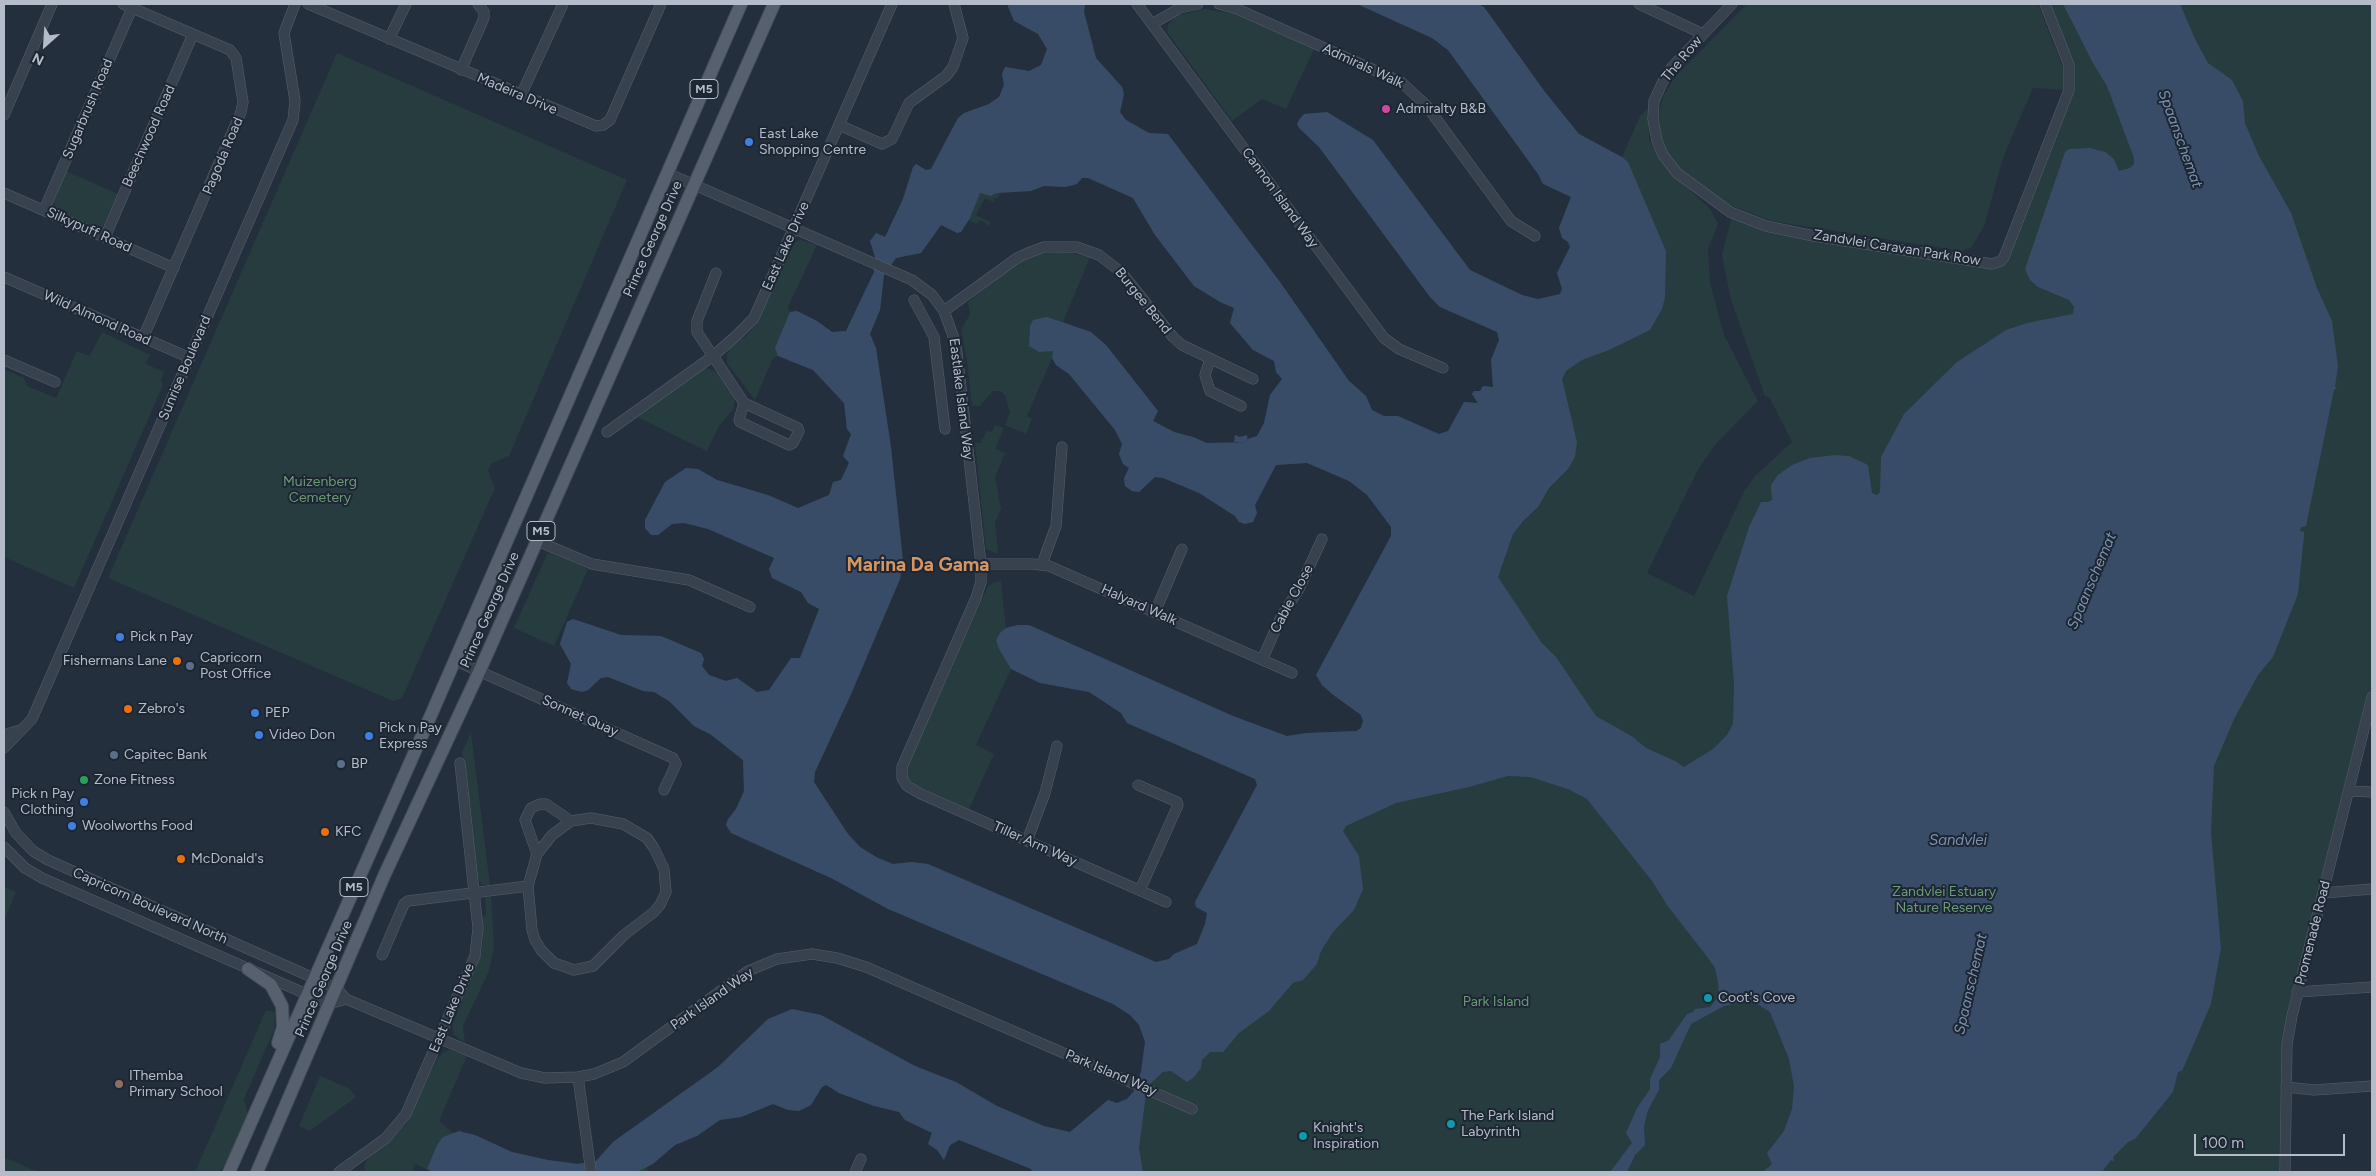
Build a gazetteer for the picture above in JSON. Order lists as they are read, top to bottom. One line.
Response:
{"streets":{"main road":["M5","Prince George Drive"],"street":["The Row","Admirals Walk","Madeira Drive","Sugarbrush Road","Beechwood Road","Pagoda Road","Cannon Island Way","Silkypuff Road","East Lake Drive","Zandvlei Caravan Park Row","Burgee Bend","Wild Almond Road","Sunrise Boulevard","Eastlake Island Way","Cable Close","Halyard Walk","Sonnet Quay","Tiller Arm Way","Capricorn Boulevard North","Promenade Road","Park Island Way"]},"crossings":[["The Row","Zandvlei Caravan Park Row"],["Sugarbrush Road","Pagoda Road"],["Sugarbrush Road","Silkypuff Road"],["Beechwood Road","Pagoda Road"],["Beechwood Road","Silkypuff Road"],["Pagoda Road","Silkypuff Road"],["Pagoda Road","Wild Almond Road"],["Prince George Drive","Eastlake Island Way"],["Prince George Drive","Sonnet Quay"],["Prince George Drive","Capricorn Boulevard North"],["Prince George Drive","Park Island Way"],["East Lake Drive","Eastlake Island Way"],["East Lake Drive","Park Island Way"],["Burgee Bend","Eastlake Island Way"],["Wild Almond Road","Sunrise Boulevard"],["Eastlake Island Way","Halyard Walk"],["Eastlake Island Way","Tiller Arm Way"],["Cable Close","Halyard Walk"],["Capricorn Boulevard North","Park Island Way"]],"districts":["Marina Da Gama"],"water":["Spaanschemat","Sandvlei"],"parks":["Muizenberg Cemetery","Zandvlei Estuary Nature Reserve","Park Island"],"places":["Admiralty B&B","East Lake Shopping Centre","Pick n Pay","Fishermans Lane","Capricorn Post Office","Zebro's","PEP","Video Don","Pick n Pay Express","Capitec Bank","BP","Zone Fitness","Pick n Pay Clothing","Woolworths Food","KFC","McDonald's","Coot's Cove","IThemba Primary School","The Park Island Labyrinth","Knight's Inspiration"],"scale_bar":"100 m","north":"bottom left"}
